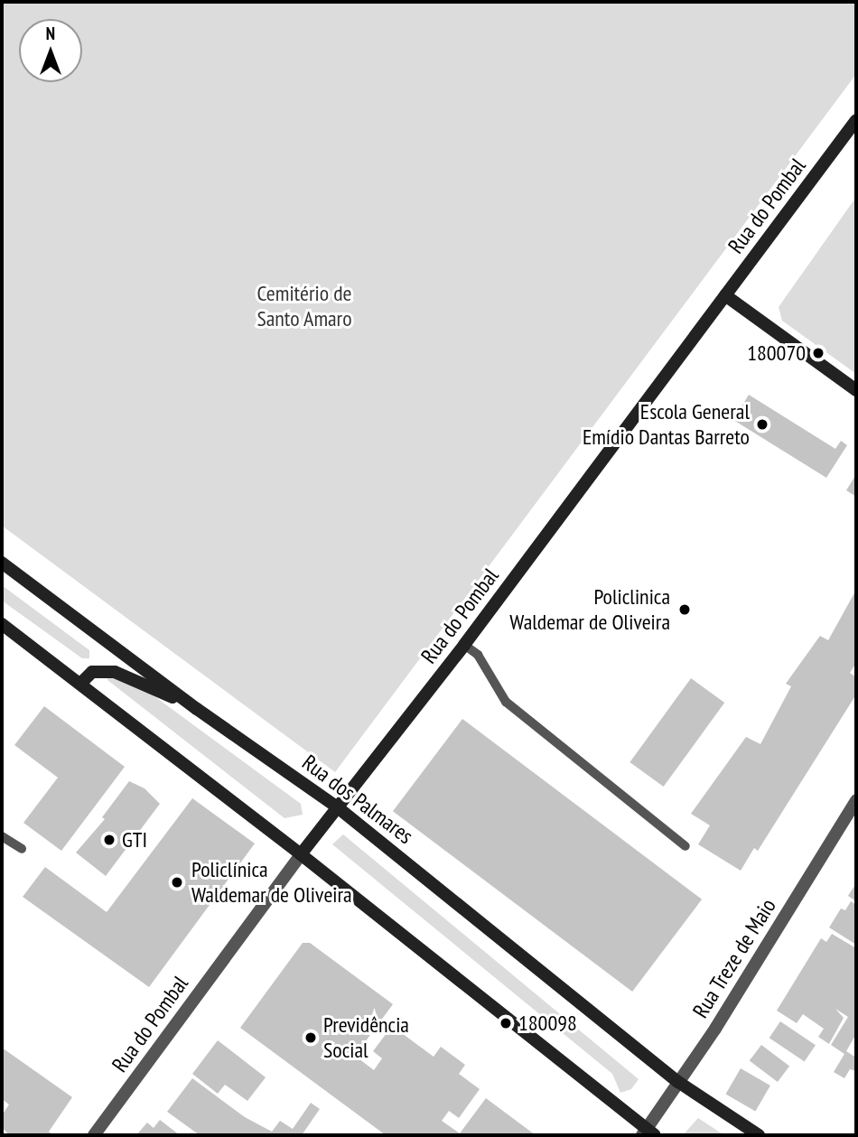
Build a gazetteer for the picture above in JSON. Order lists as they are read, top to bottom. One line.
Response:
{"streets":{"main road":["Rua do Pombal","Rua dos Palmares"],"street":["Rua Treze de Maio"]},"crossings":[["Rua do Pombal","Rua dos Palmares"],["Rua dos Palmares","Rua Treze de Maio"]],"parks":["Cemitério de Santo Amaro"],"places":["180070","Escola General Emídio Dantas Barreto","Policlinica Waldemar de Oliveira","GTI","Policlínica Waldemar de Oliveira","180098","Previdência Social"],"north":"top"}
